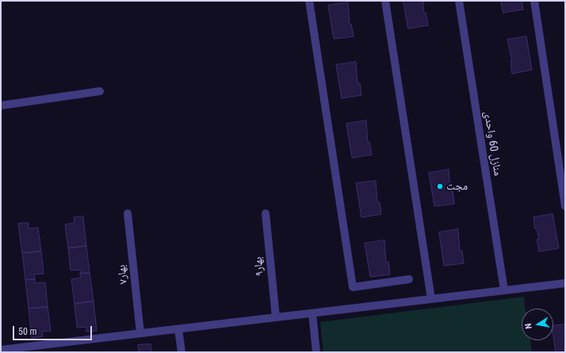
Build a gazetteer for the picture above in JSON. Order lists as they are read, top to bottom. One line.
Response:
{"streets":{"street":["منازل 60 واحدی","بهار۹","بهار۷"]},"places":["مجت"],"scale_bar":"50 m","north":"left"}
